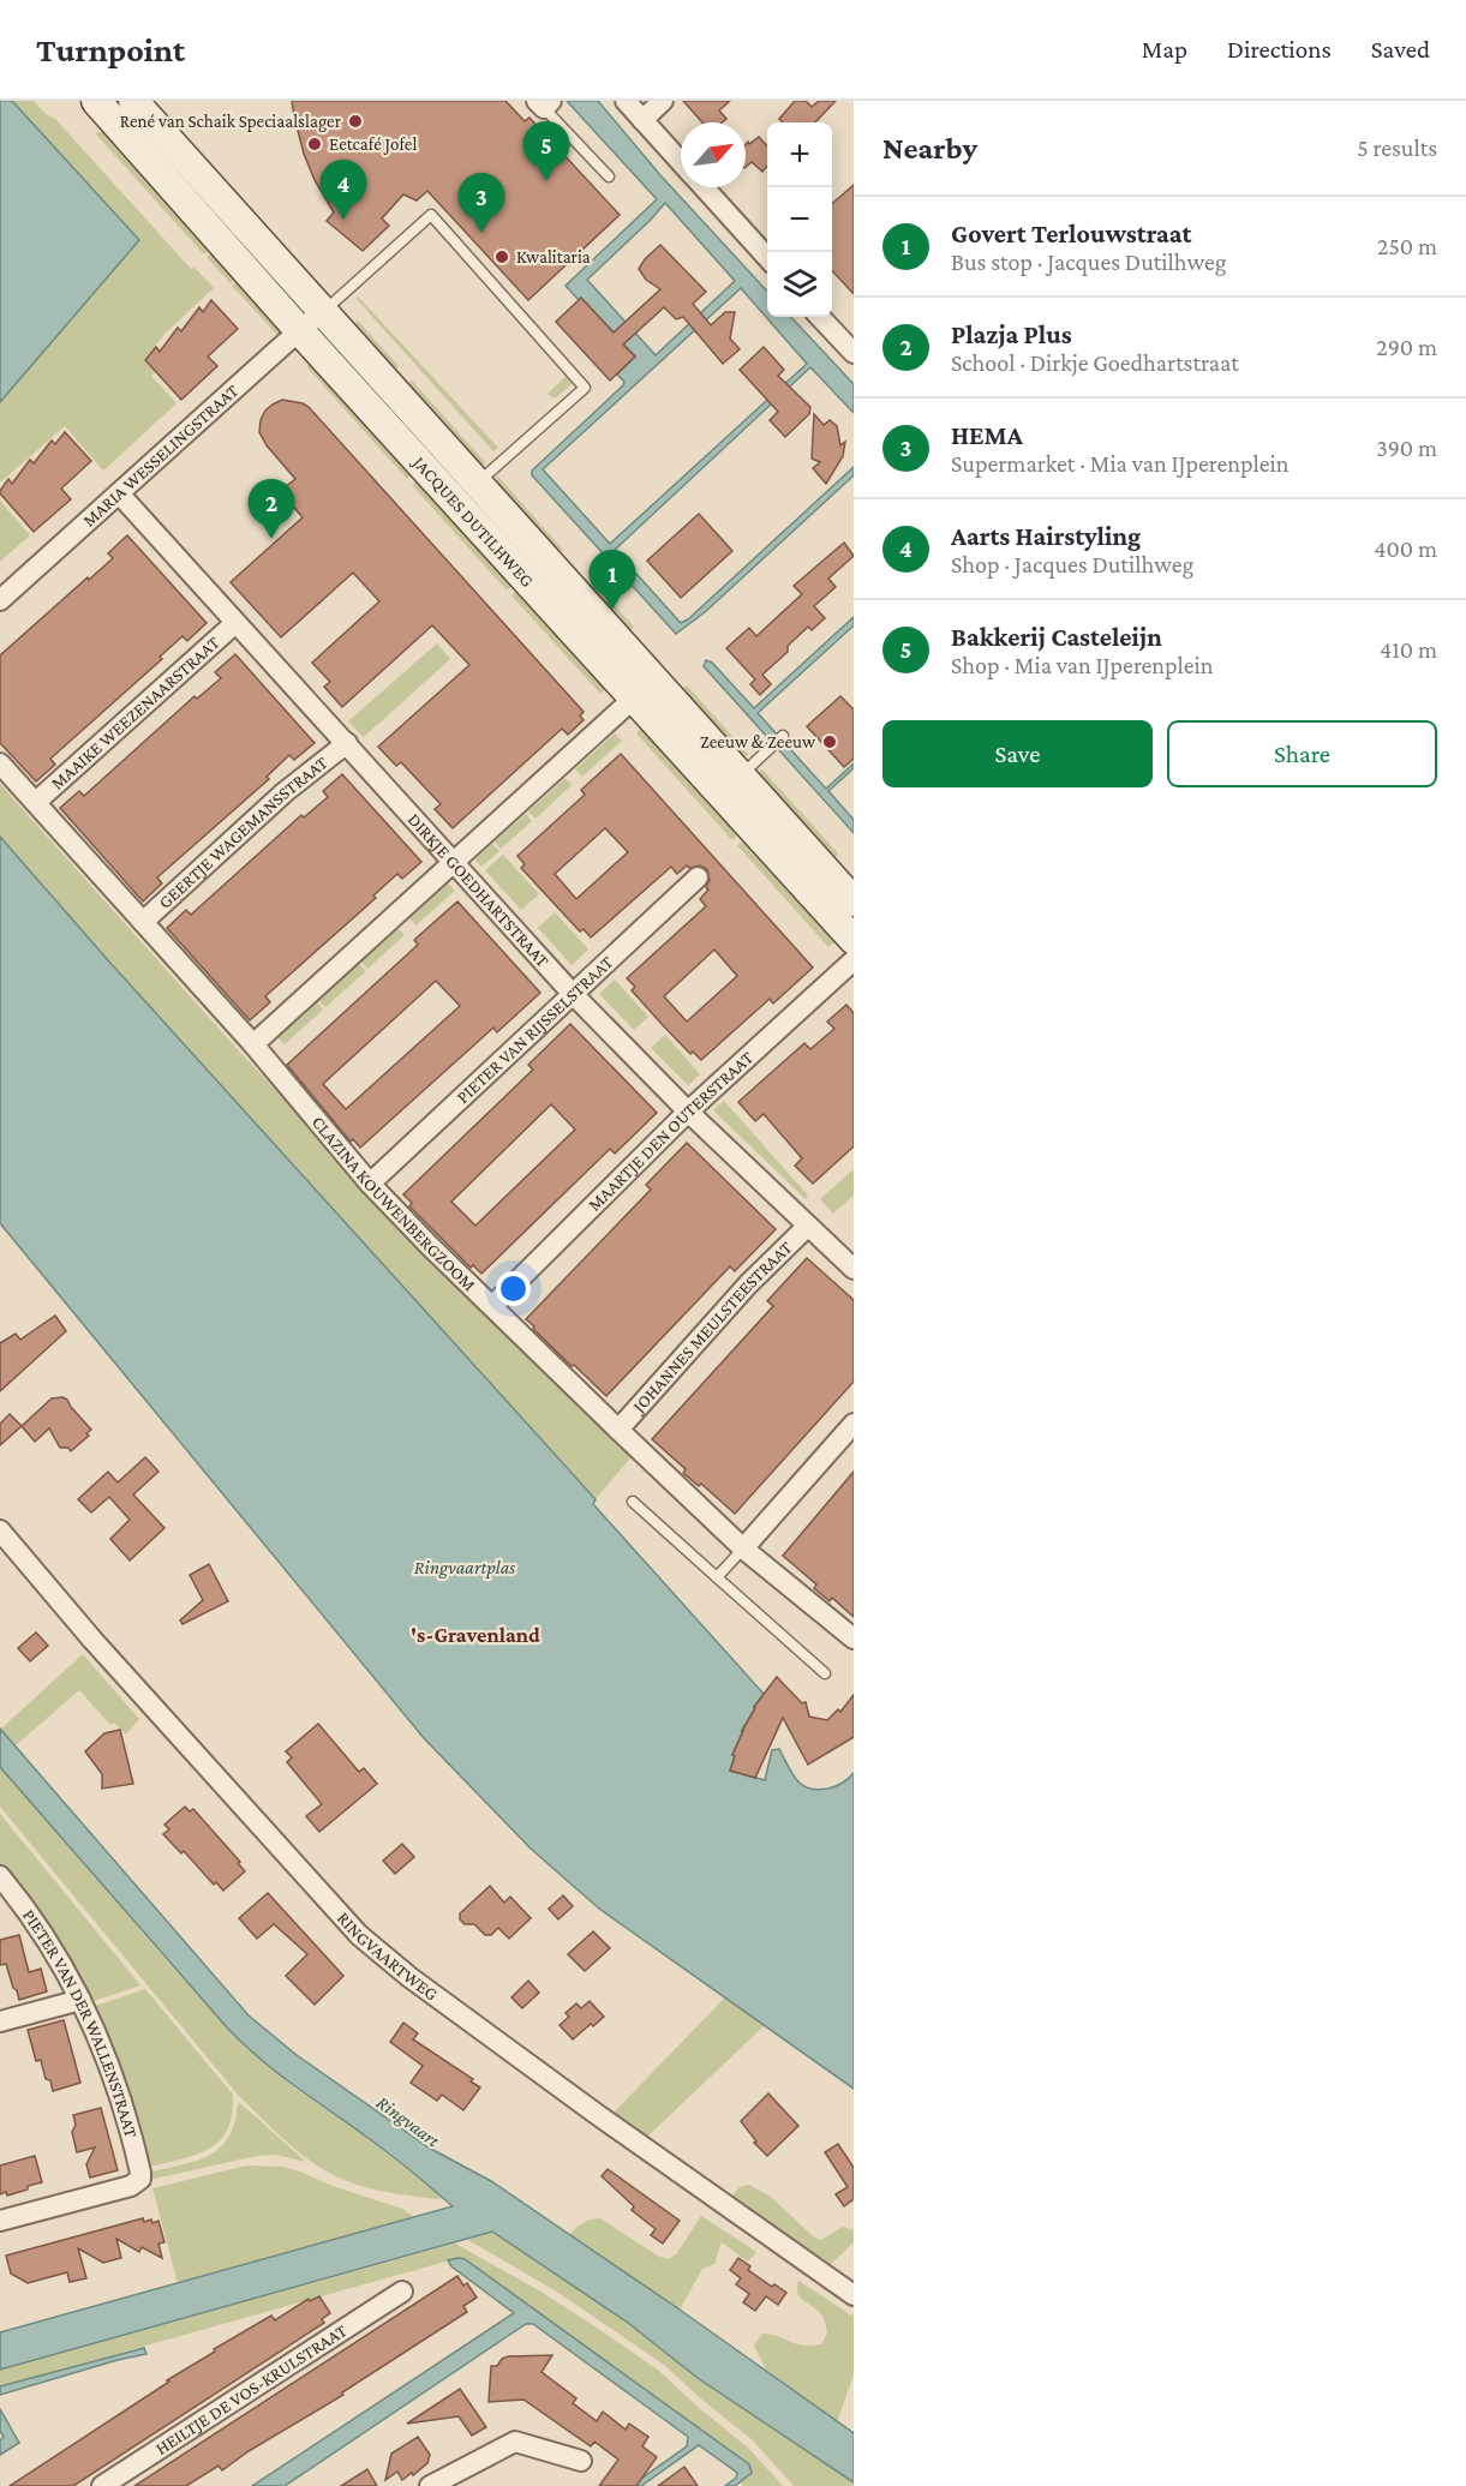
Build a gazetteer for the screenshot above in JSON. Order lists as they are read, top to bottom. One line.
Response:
{"streets":{"main road":["JACQUES DUTILHWEG"],"street":["MARIA WESSELINGSTRAAT","MAAIKE WEEZENAARSTRAAT","GEERTJE WAGEMANSSTRAAT","DIRKJE GOEDHARTSTRAAT","PIETER VAN RIJSSELSTRAAT","MAARTJE DEN OUTERSTRAAT","CLAZINA KOUWENBERGZOOM","JOHANNES MEULSTEESTRAAT","RINGVAARTWEG","PIETER VAN DER WALLENSTRAAT","HEILTJE DE VOS-KRULSTRAAT"]},"crossings":[["MARIA WESSELINGSTRAAT","JACQUES DUTILHWEG"],["MARIA WESSELINGSTRAAT","DIRKJE GOEDHARTSTRAAT"],["MAAIKE WEEZENAARSTRAAT","DIRKJE GOEDHARTSTRAAT"],["MAAIKE WEEZENAARSTRAAT","CLAZINA KOUWENBERGZOOM"],["GEERTJE WAGEMANSSTRAAT","DIRKJE GOEDHARTSTRAAT"],["GEERTJE WAGEMANSSTRAAT","CLAZINA KOUWENBERGZOOM"],["DIRKJE GOEDHARTSTRAAT","PIETER VAN RIJSSELSTRAAT"],["DIRKJE GOEDHARTSTRAAT","MAARTJE DEN OUTERSTRAAT"],["DIRKJE GOEDHARTSTRAAT","JOHANNES MEULSTEESTRAAT"],["PIETER VAN RIJSSELSTRAAT","CLAZINA KOUWENBERGZOOM"],["MAARTJE DEN OUTERSTRAAT","CLAZINA KOUWENBERGZOOM"],["CLAZINA KOUWENBERGZOOM","JOHANNES MEULSTEESTRAAT"]],"districts":["'s-Gravenland"],"water":["Ringvaartplas","Ringvaart"],"places":["René van Schaik Speciaalslager","Eetcafé Jofel","Kwalitaria","Zeeuw & Zeeuw"],"north":"top right","page":{"header":"Turnpoint","nav":["Map","Directions","Saved"],"heading":["Nearby","5 results"],"pins":["5","4","3","2","1"],"map_buttons":["+","−"],"list":[{"mark":"1","name":"Govert Terlouwstraat","note":"Bus stop · Jacques Dutilhweg","value":"250 m"},{"mark":"2","name":"Plazja Plus","note":"School · Dirkje Goedhartstraat","value":"290 m"},{"mark":"3","name":"HEMA","note":"Supermarket · Mia van IJperenplein","value":"390 m"},{"mark":"4","name":"Aarts Hairstyling","note":"Shop · Jacques Dutilhweg","value":"400 m"},{"mark":"5","name":"Bakkerij Casteleijn","note":"Shop · Mia van IJperenplein","value":"410 m"}],"buttons":["Save","Share"]}}
